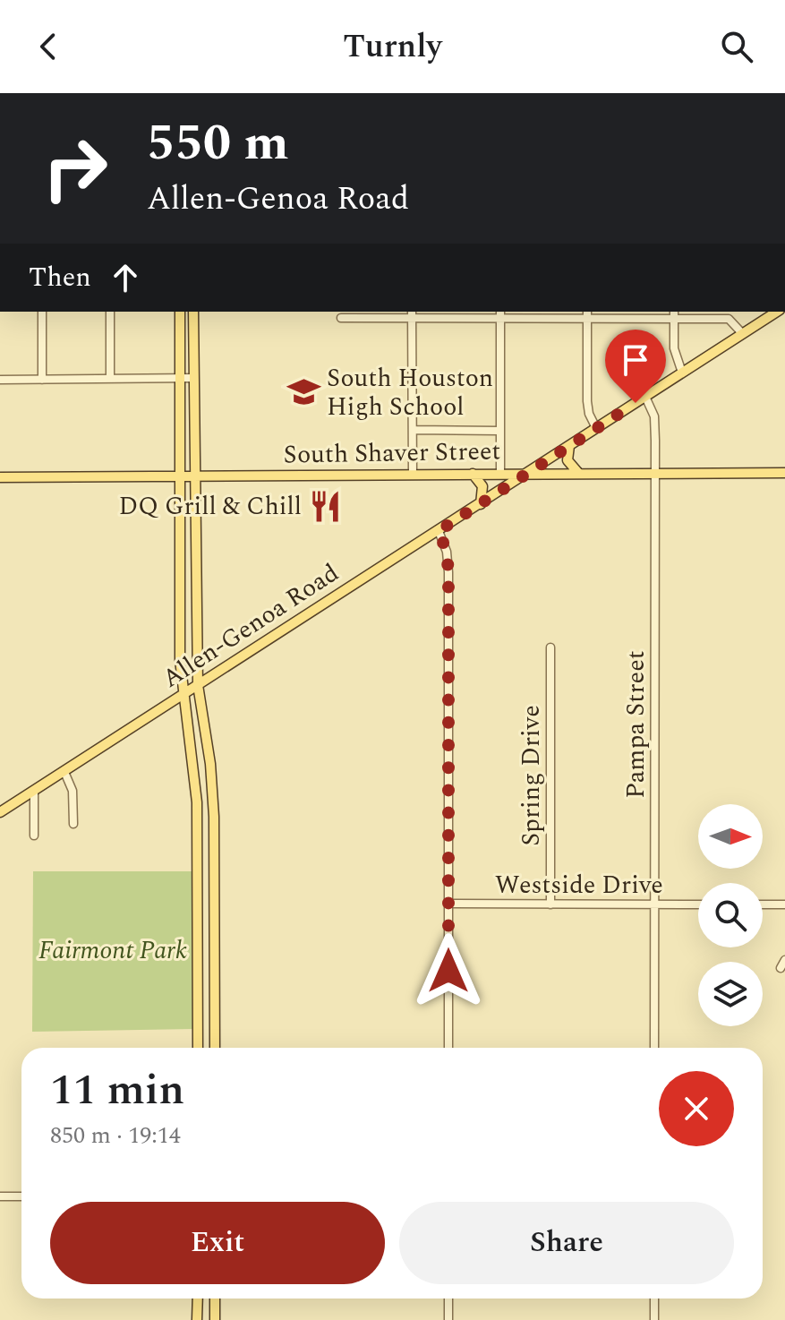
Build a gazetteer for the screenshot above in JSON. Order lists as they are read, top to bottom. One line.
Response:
{"streets":{"main road":["South Shaver Street","Allen-Genoa Road"],"street":["Pampa Street","Spring Drive","Westside Drive"]},"crossings":[["South Shaver Street","Allen-Genoa Road"],["South Shaver Street","Pampa Street"],["Allen-Genoa Road","Pampa Street"],["Pampa Street","Westside Drive"],["Spring Drive","Westside Drive"]],"parks":["Fairmont Park"],"places":{"school or university":["South Houston High School"],"restaurant":["DQ Grill & Chill"]},"north":"right","page":{"header":"Turnly","turn":["550 m","Allen-Genoa Road"],"then":"Then","heading":["11 min","850 m · 19:14"],"buttons":["Exit","Share"]}}
